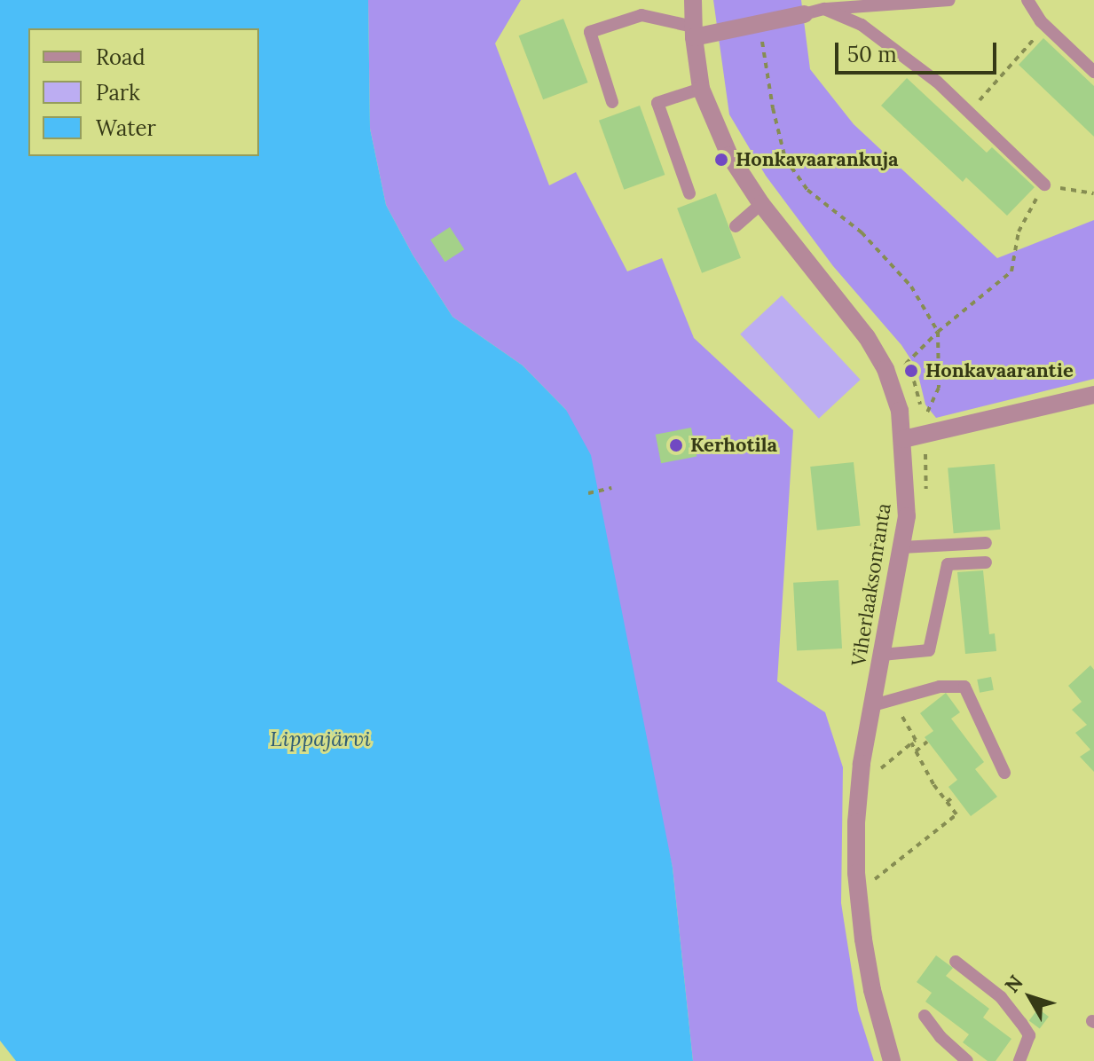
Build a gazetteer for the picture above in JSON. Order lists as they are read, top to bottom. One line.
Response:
{"streets":{"street":["Viherlaaksonranta"]},"water":["Lippajärvi"],"places":["Honkavaarankuja","Honkavaarantie","Kerhotila"],"legend":["Road","Park","Water"],"scale_bar":"50 m","north":"top left"}
